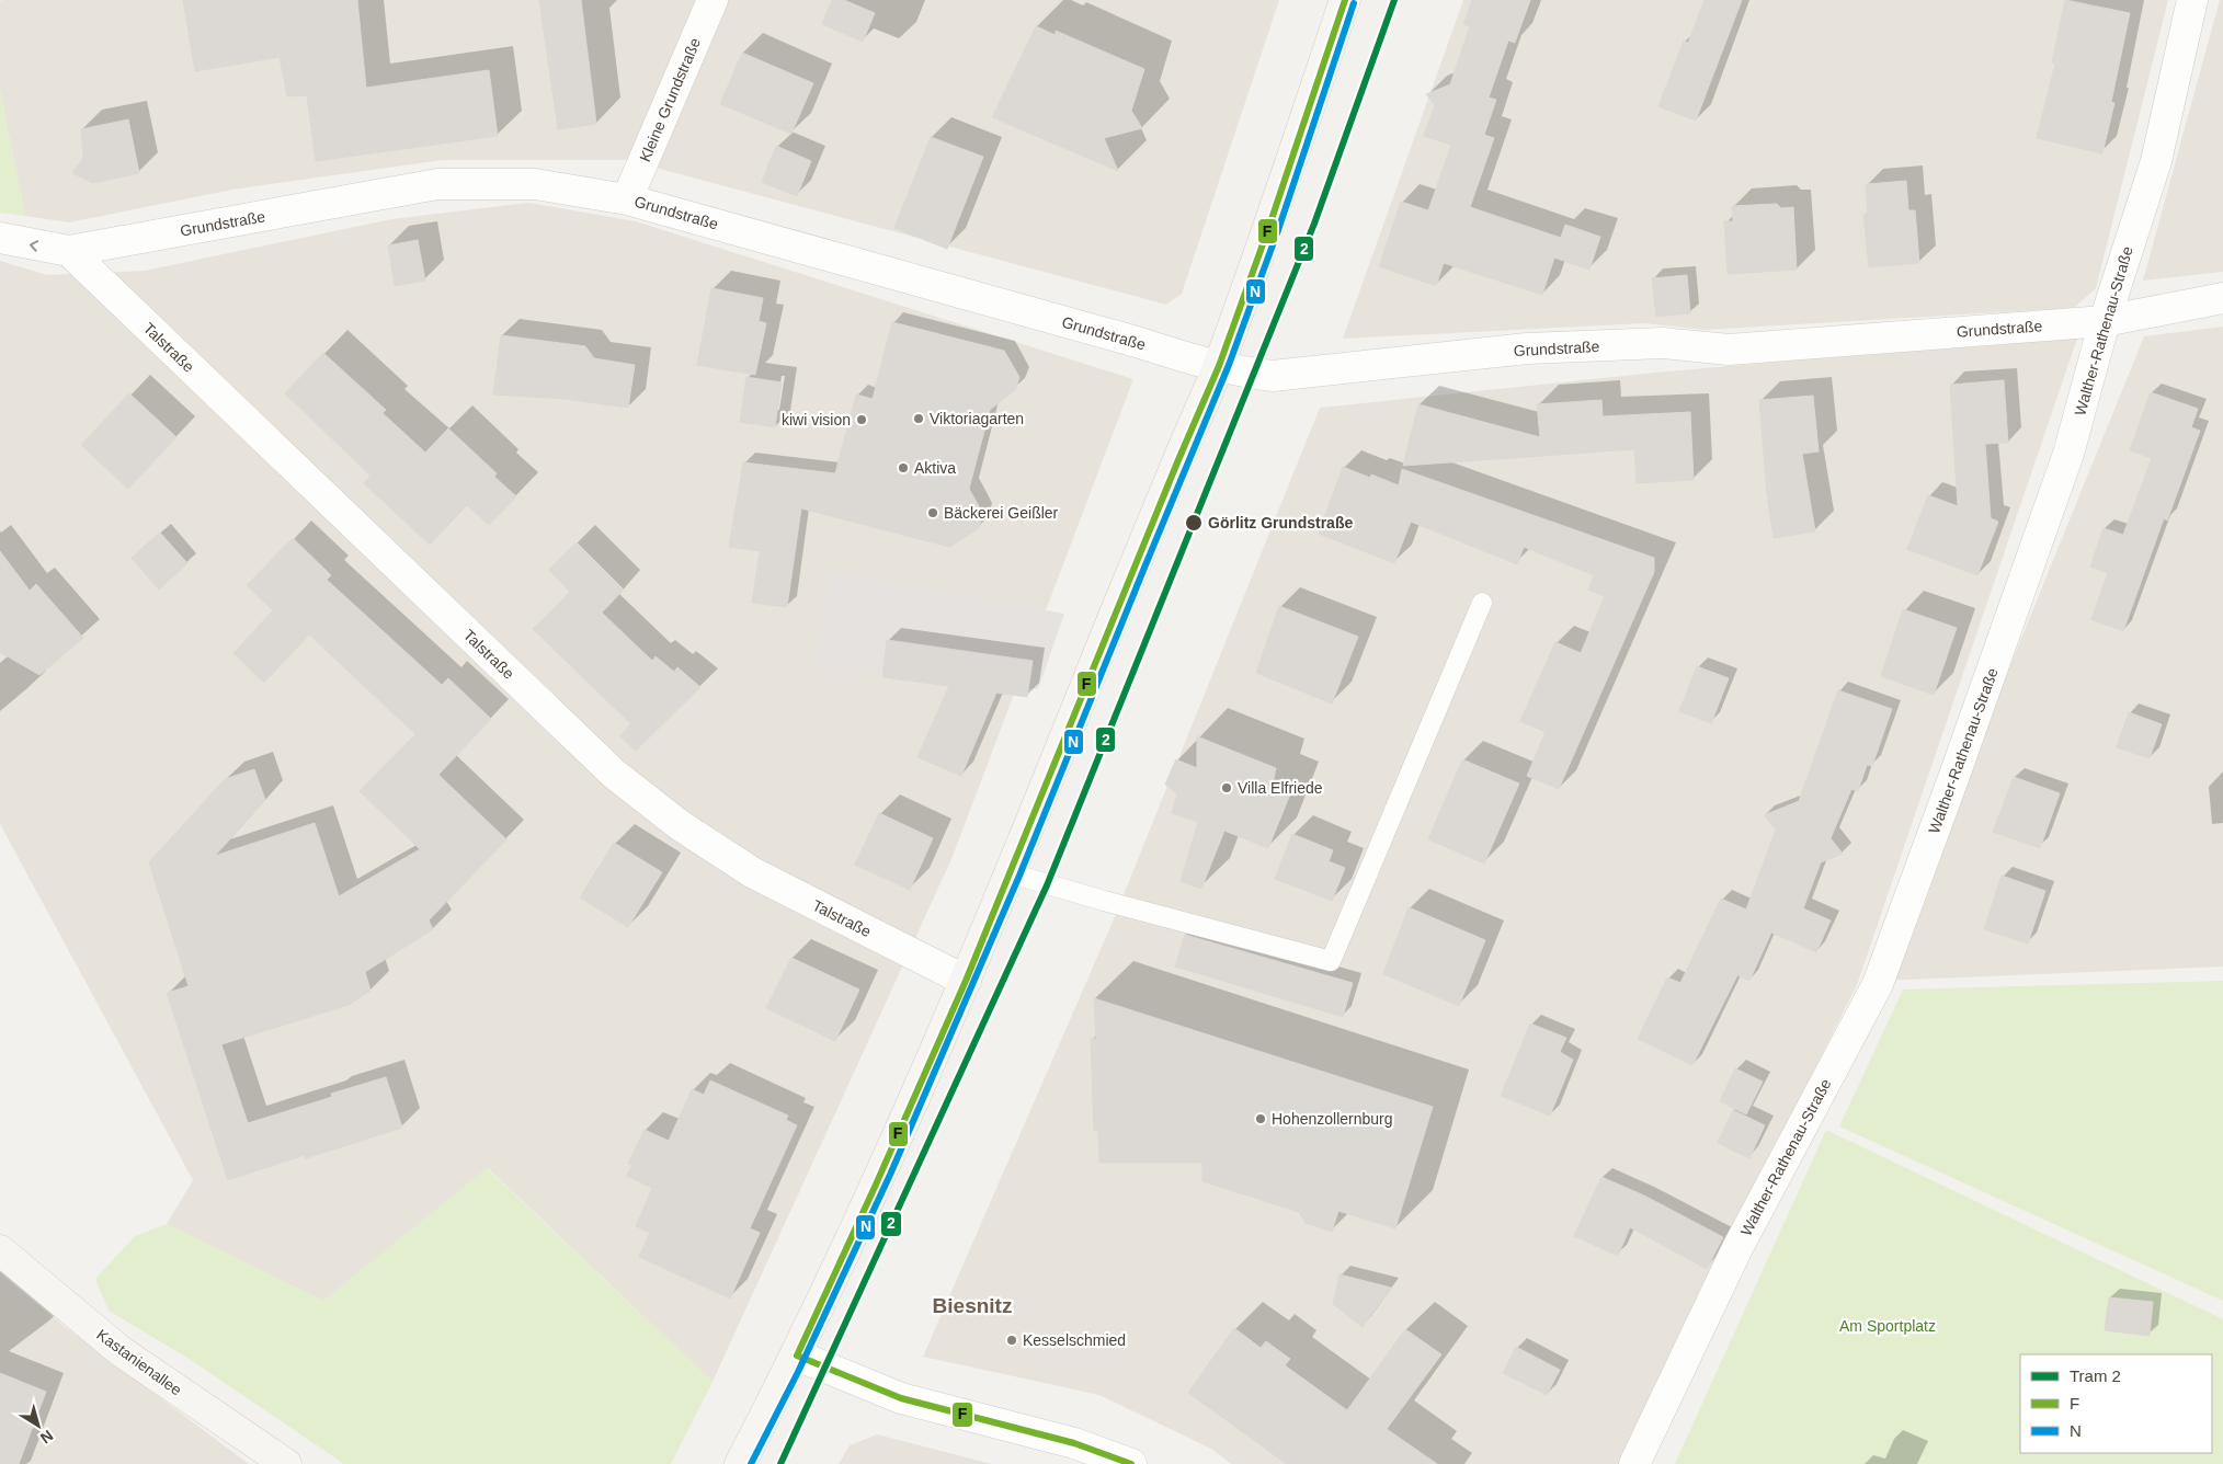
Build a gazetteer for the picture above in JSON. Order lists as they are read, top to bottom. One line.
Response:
{"streets":{"main road":["Kastanienallee"],"street":["Kleine Grundstraße","Grundstraße","Walther-Rathenau-Straße","Talstraße"]},"crossings":[["Kleine Grundstraße","Grundstraße"],["Grundstraße","Walther-Rathenau-Straße"],["Grundstraße","Talstraße"]],"districts":["Biesnitz"],"parks":["Am Sportplatz"],"places":["Viktoriagarten","kiwi vision","Aktiva","Bäckerei Geißler","Görlitz Grundstraße","Villa Elfriede","Hohenzollernburg","Kesselschmied"],"lines":["tram line 2","transit line F","transit line N"],"legend":["Tram 2","F","N"],"north":"bottom right"}
